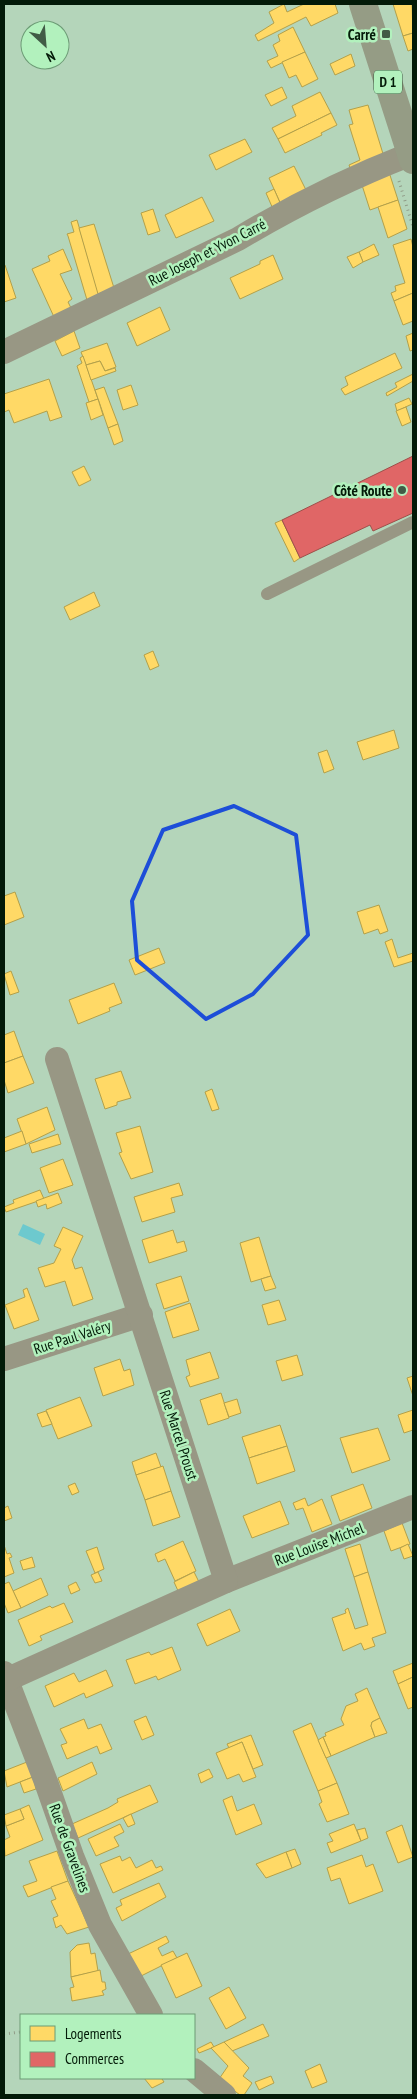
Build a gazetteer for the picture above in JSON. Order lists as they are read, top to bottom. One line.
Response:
{"streets":{"main road":["D 1"],"street":["Rue Joseph et Yvon Carré","Rue Paul Valéry","Rue Marcel Proust","Rue Louise Michel","Rue de Gravelines"]},"crossings":[["D 1","Rue Joseph et Yvon Carré"],["Rue Paul Valéry","Rue Marcel Proust"],["Rue Marcel Proust","Rue Louise Michel"]],"places":{"transit":["Carré"],"other":["Côté Route"]},"legend":["Logements","Commerces"],"north":"bottom right"}
